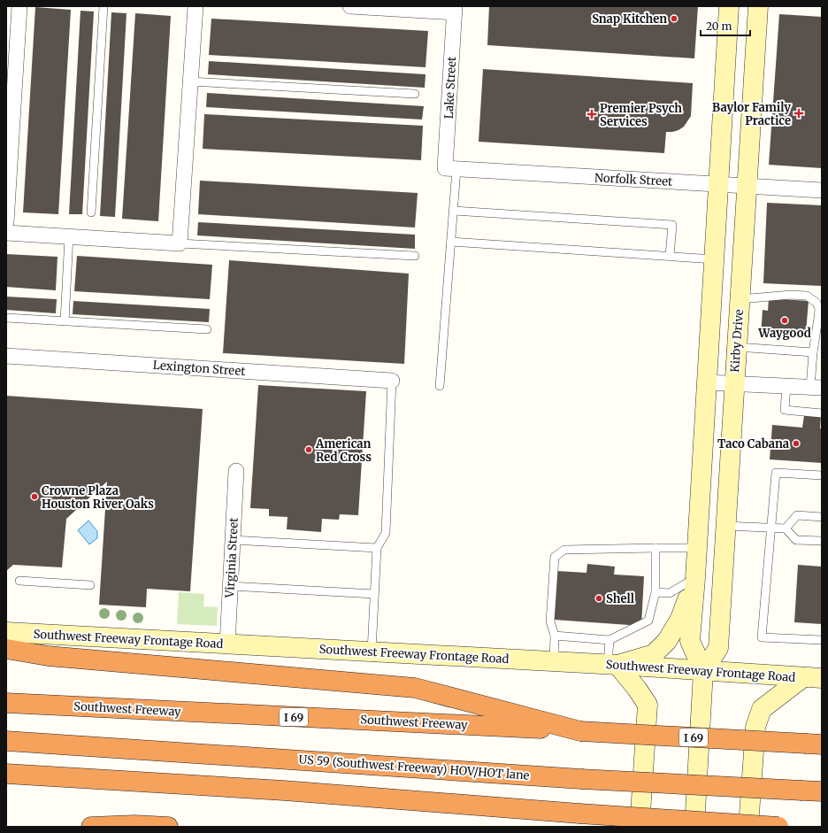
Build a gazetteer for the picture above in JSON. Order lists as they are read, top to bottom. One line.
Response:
{"streets":{"highway":["Southwest Freeway","I 69","US 59 (Southwest Freeway) HOV/HOT lane"],"main road":["Kirby Drive","Southwest Freeway Frontage Road"],"street":["Lake Street","Norfolk Street","Lexington Street","Virginia Street"]},"crossings":[["Lake Street","Norfolk Street"],["Norfolk Street","Kirby Drive"],["Kirby Drive","Southwest Freeway Frontage Road"],["Virginia Street","Southwest Freeway Frontage Road"]],"places":{"other":["Snap Kitchen","Waygood","Taco Cabana","American Red Cross","Crowne Plaza Houston River Oaks","Shell"],"health":["Baylor Family Practice","Premier Psych Services"]},"scale_bar":"20 m"}
